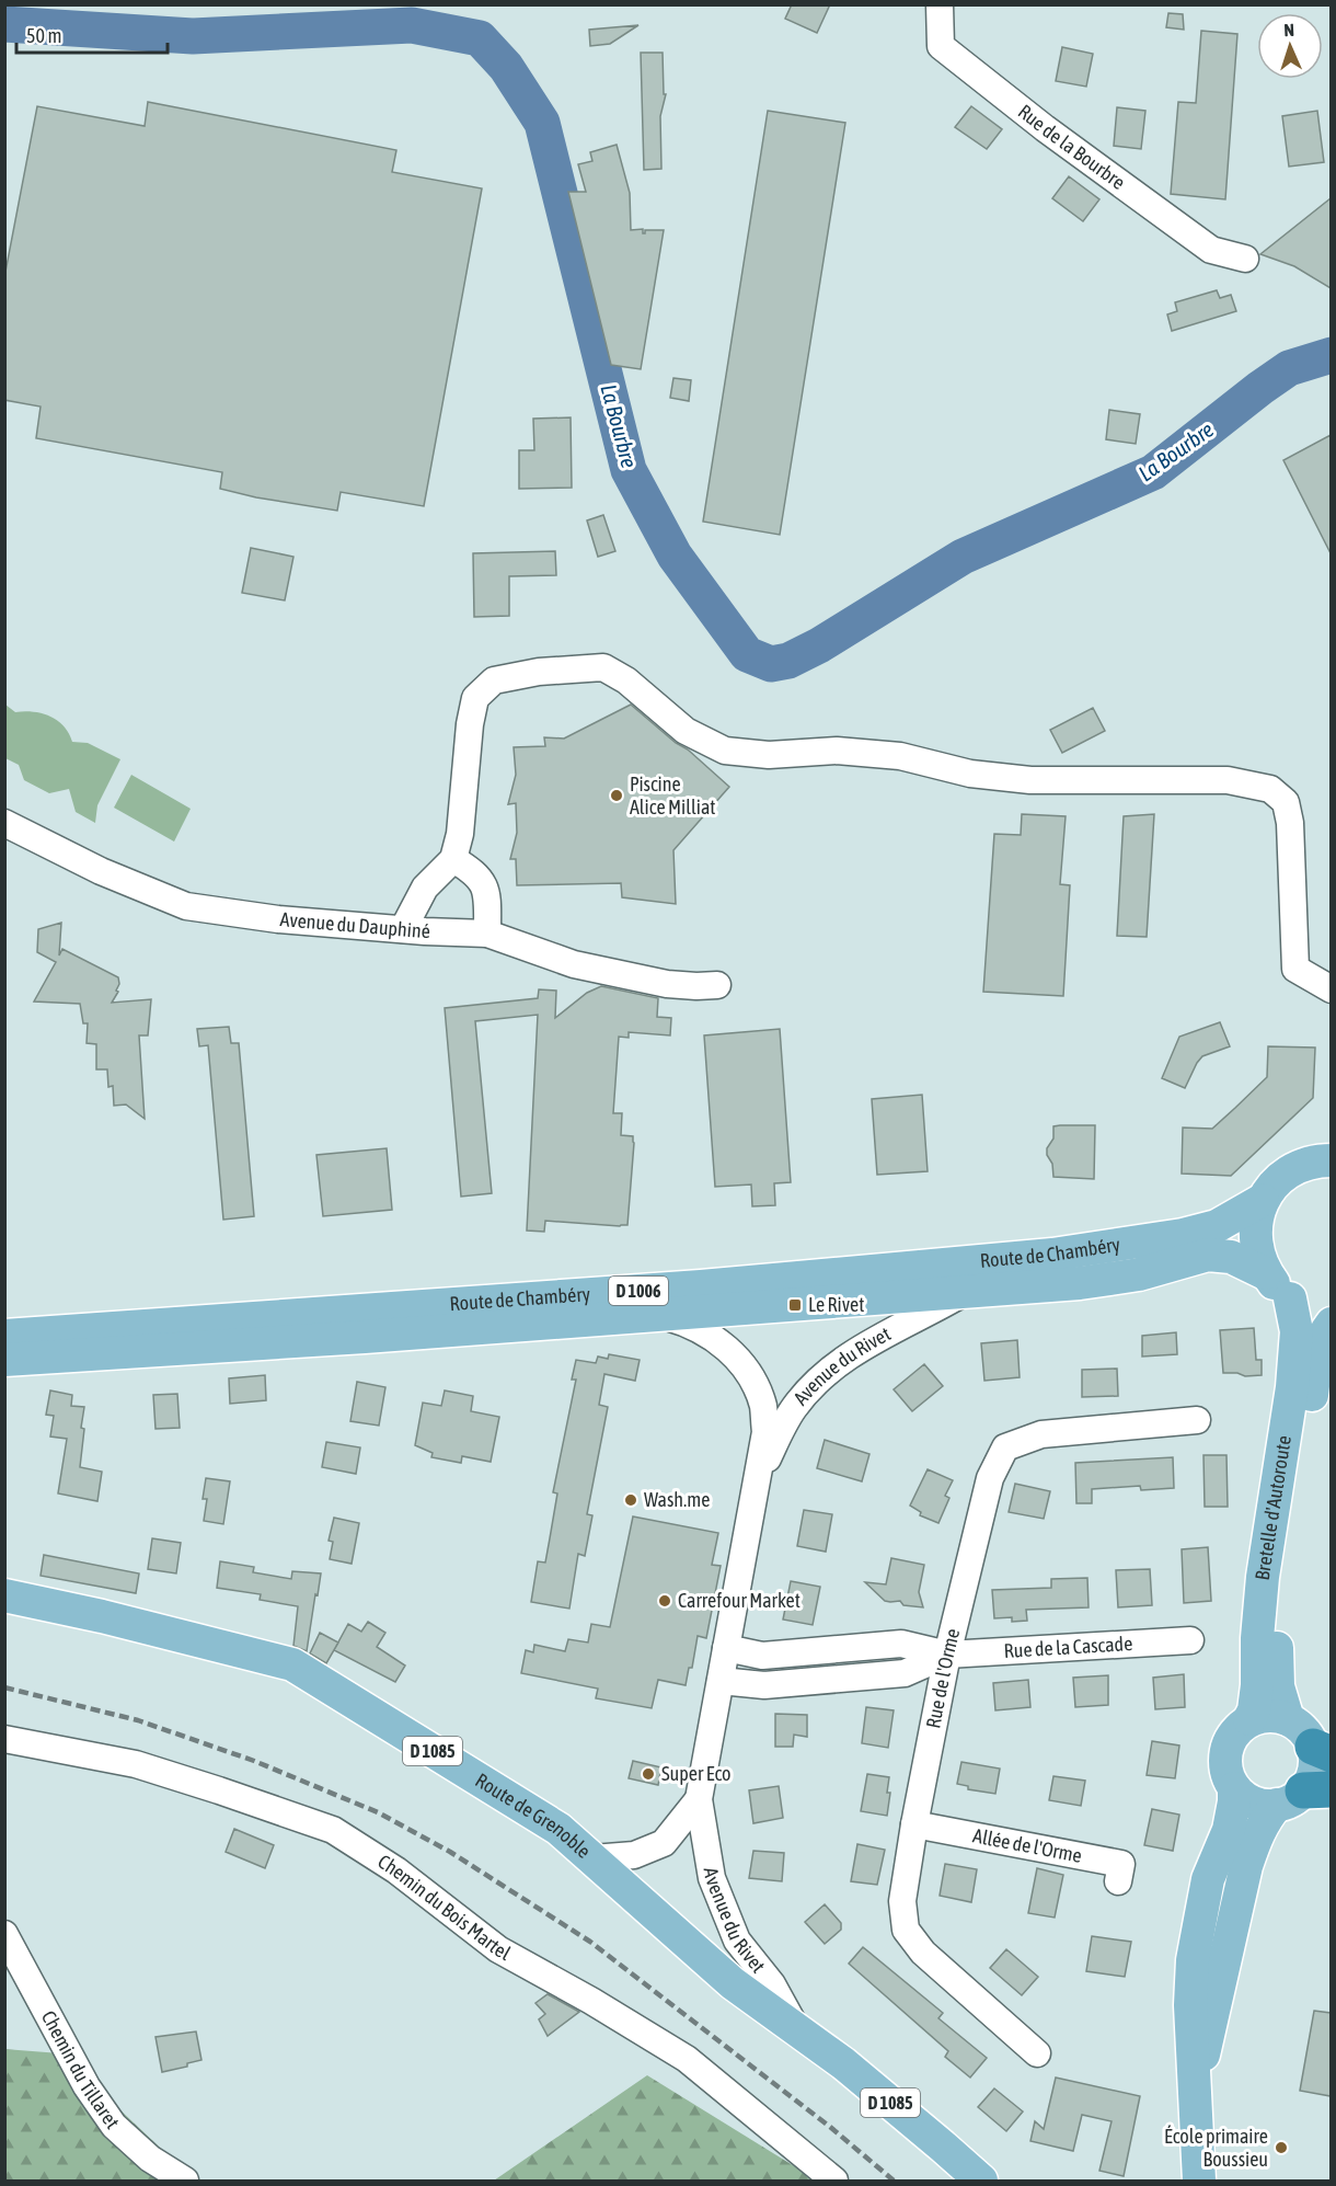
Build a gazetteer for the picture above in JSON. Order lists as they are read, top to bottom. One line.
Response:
{"streets":{"main road":["Route de Chambéry","D 1006","Bretelle d'Autoroute","D 1085","Route de Grenoble"],"street":["Rue de la Bourbre","Avenue du Dauphiné","Avenue du Rivet","Rue de la Cascade","Rue de l'Orme","Allée de l'Orme","Chemin du Bois Martel","Chemin du Tillaret"]},"crossings":[["Route de Chambéry","Avenue du Rivet"],["Avenue du Rivet","Rue de la Cascade"],["Avenue du Rivet","Route de Grenoble"],["Rue de la Cascade","Rue de l'Orme"],["Rue de l'Orme","Allée de l'Orme"]],"water":["La Bourbre"],"places":{"other":["Piscine Alice Milliat","Wash.me","Carrefour Market","Super Eco","École primaire Boussieu"],"transit":["Le Rivet"]},"scale_bar":"50 m","north":"top"}
